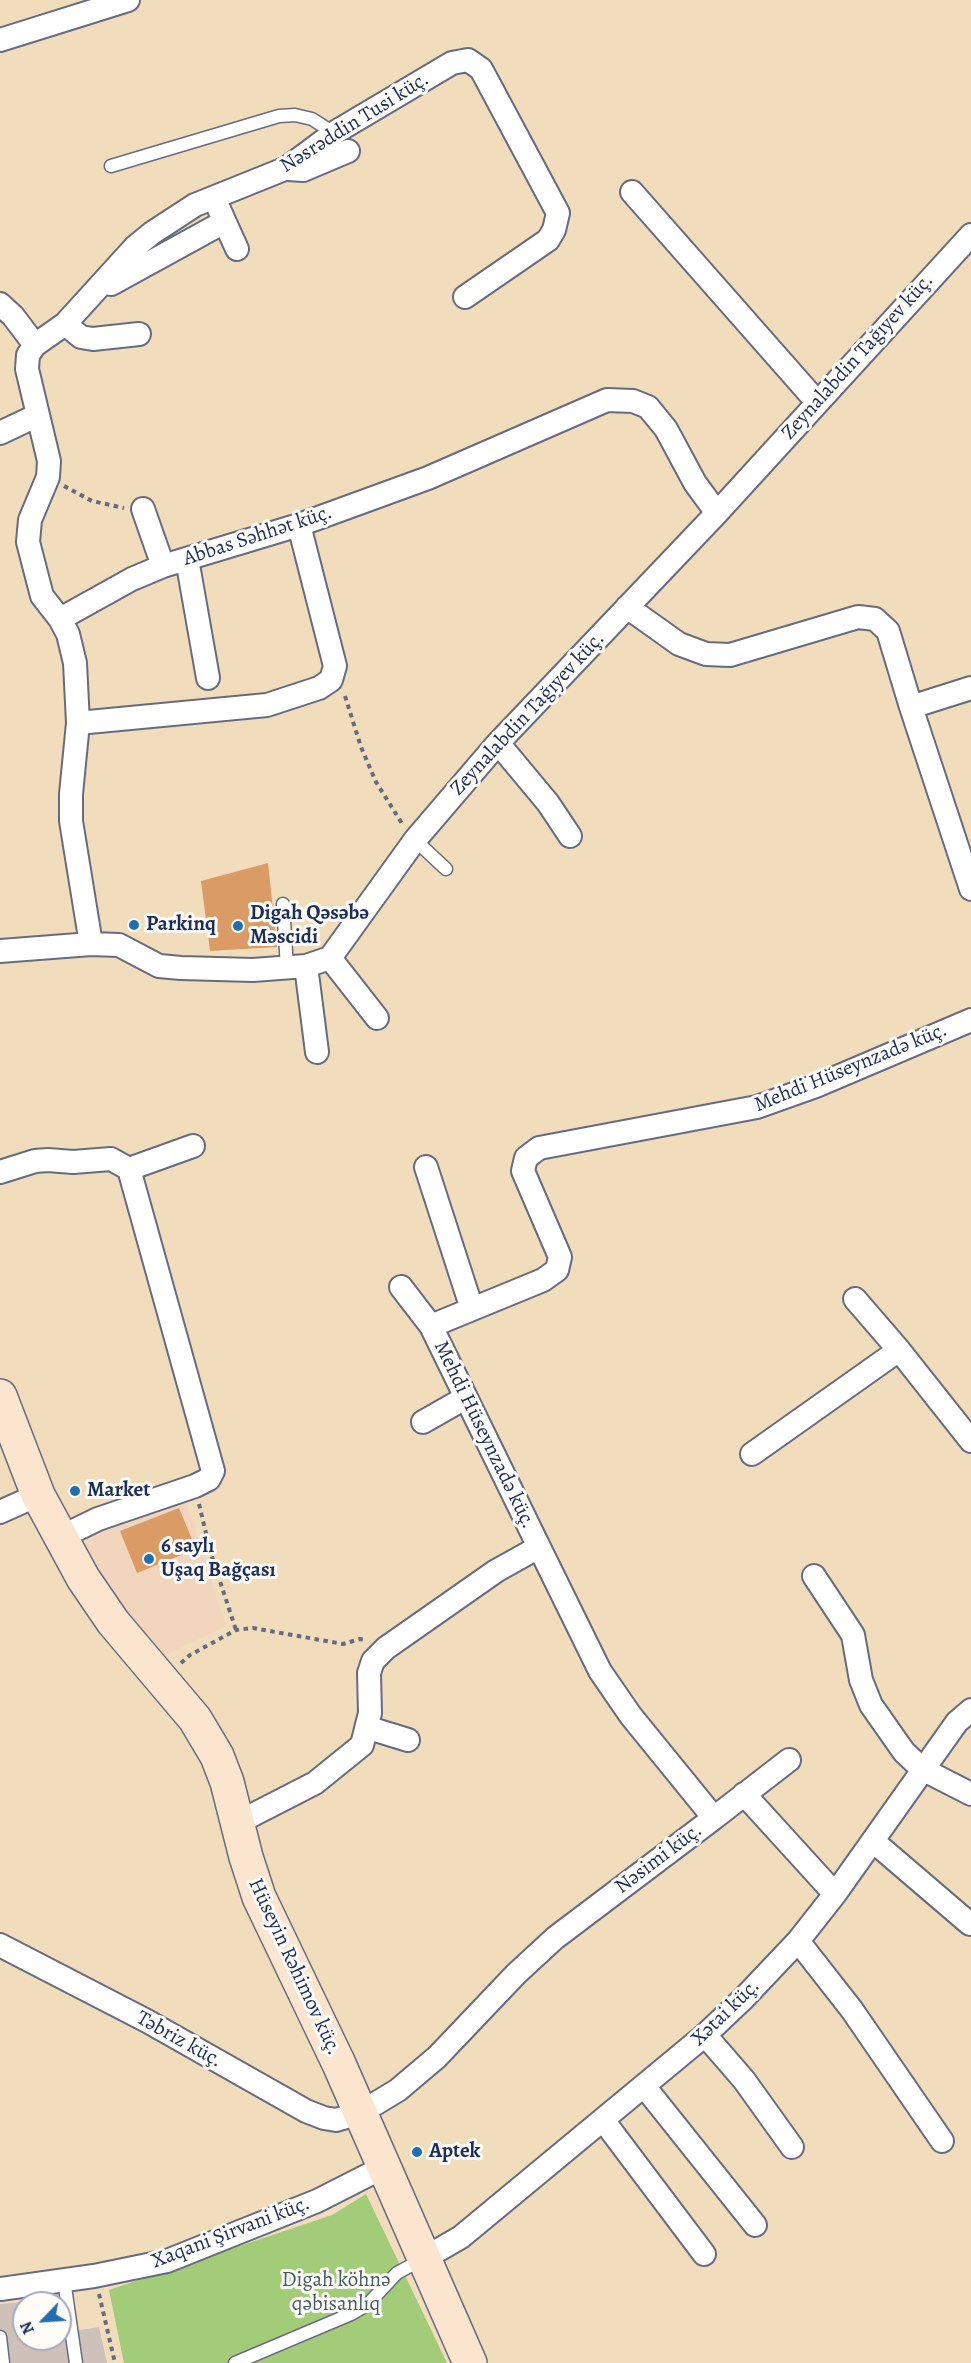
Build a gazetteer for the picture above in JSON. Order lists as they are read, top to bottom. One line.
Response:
{"streets":{"main road":["Hüseyin Rəhimov küç."],"street":["Nəsrəddin Tusi küç.","Zeynalabdin Tağıyev küç.","Abbas Səhhət küç.","Mehdi Hüseynzadə küç.","Nəsimi küç.","Xətai küç.","Təbriz küç.","Xaqani Şirvani küç."]},"crossings":[["Zeynalabdin Tağıyev küç.","Abbas Səhhət küç."],["Mehdi Hüseynzadə küç.","Nəsimi küç."],["Nəsimi küç.","Hüseyin Rəhimov küç."],["Nəsimi küç.","Təbriz küç."],["Hüseyin Rəhimov küç.","Xətai küç."],["Hüseyin Rəhimov küç.","Təbriz küç."],["Hüseyin Rəhimov küç.","Xaqani Şirvani küç."]],"parks":["Digah köhnə qəbisanlıq"],"places":["Parkinq","Digah Qəsəbə Məscidi","Market","6 saylı Uşaq Bağçası","Aptek"],"north":"bottom left"}
